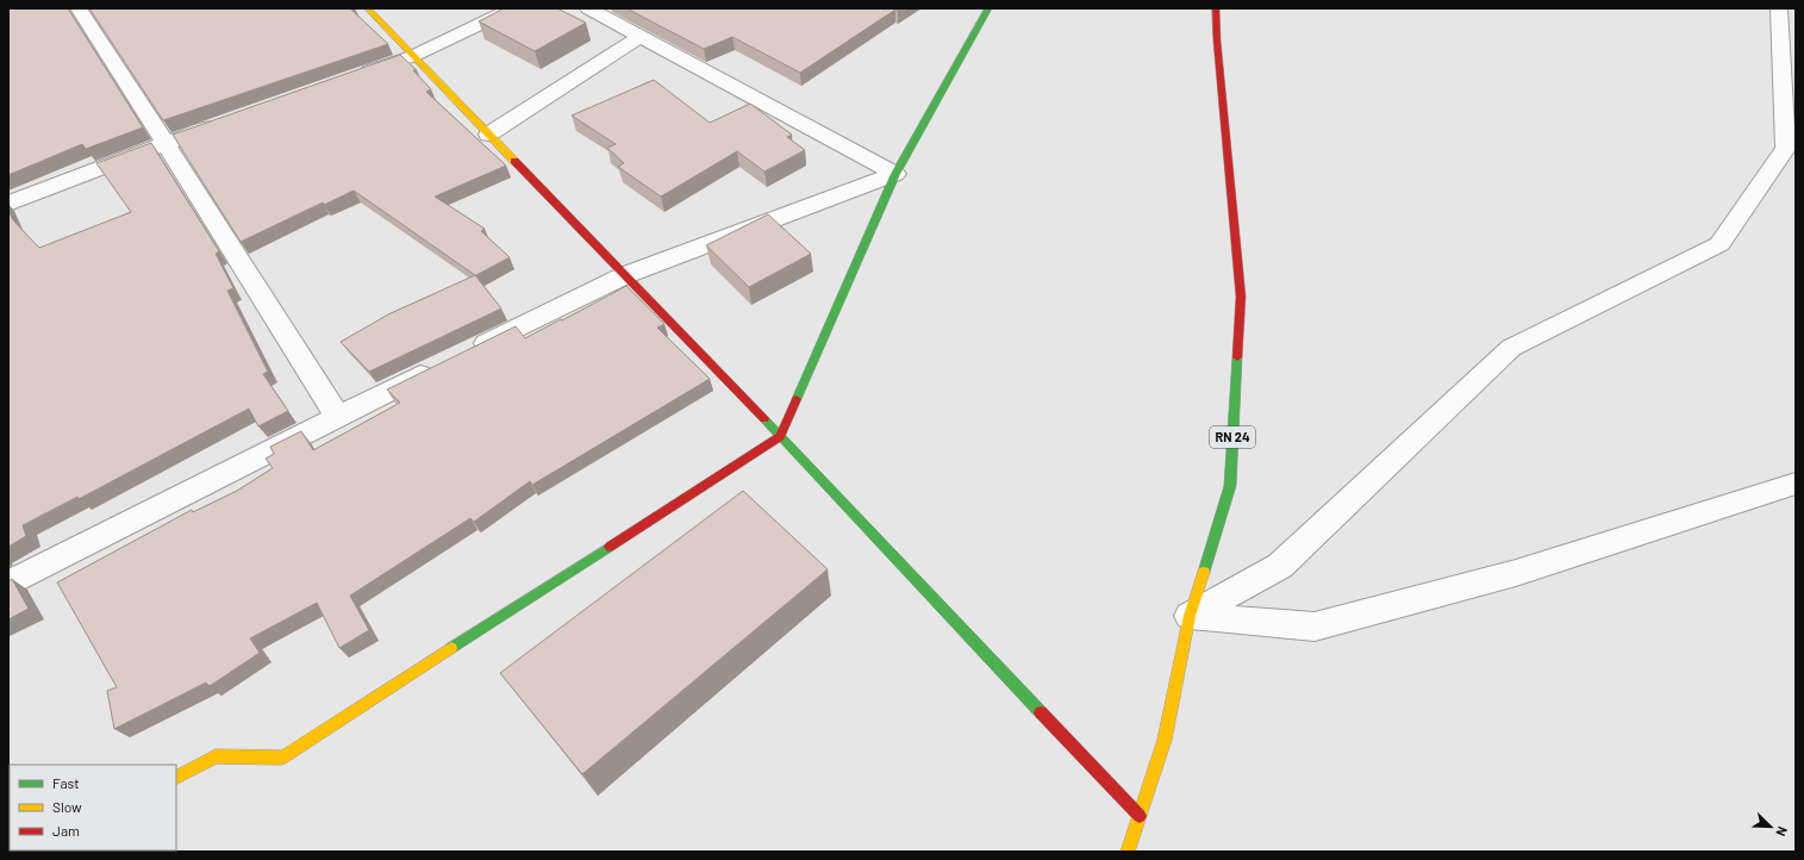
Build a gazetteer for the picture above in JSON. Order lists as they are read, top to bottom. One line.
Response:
{"streets":{"street":["RN 24"]},"legend":["Fast","Slow","Jam"],"north":"bottom right"}
